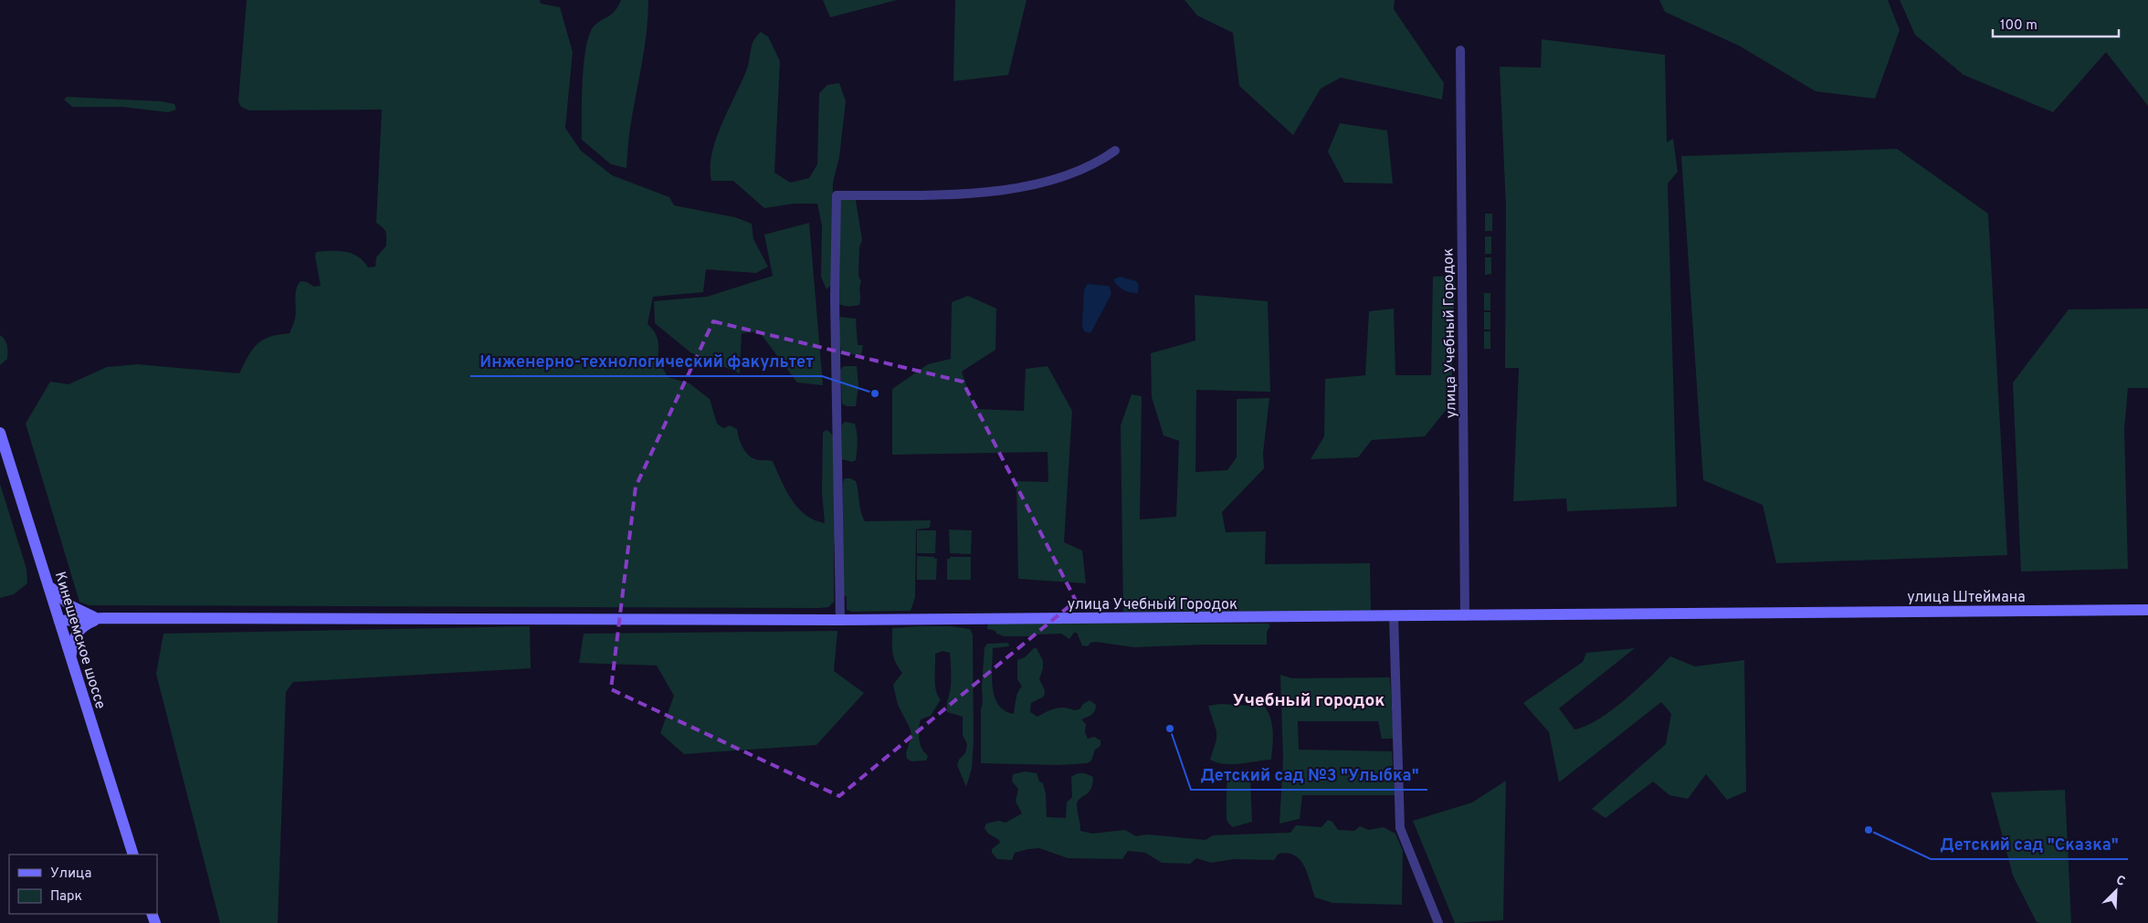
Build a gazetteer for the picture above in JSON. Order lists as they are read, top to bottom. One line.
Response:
{"streets":{"street":["улица Учебный Городок","улица Штеймана","Кинешемское шоссе"]},"crossings":[["улица Учебный Городок","улица Штеймана"],["улица Учебный Городок","Кинешемское шоссе"]],"districts":["Учебный городок"],"places":["Инженерно-технологический факультет","Детский сад №3 \"Улыбка\"","Детский сад \"Сказка\""],"legend":["Улица","Парк"],"scale_bar":"100 m","north":"top right"}
